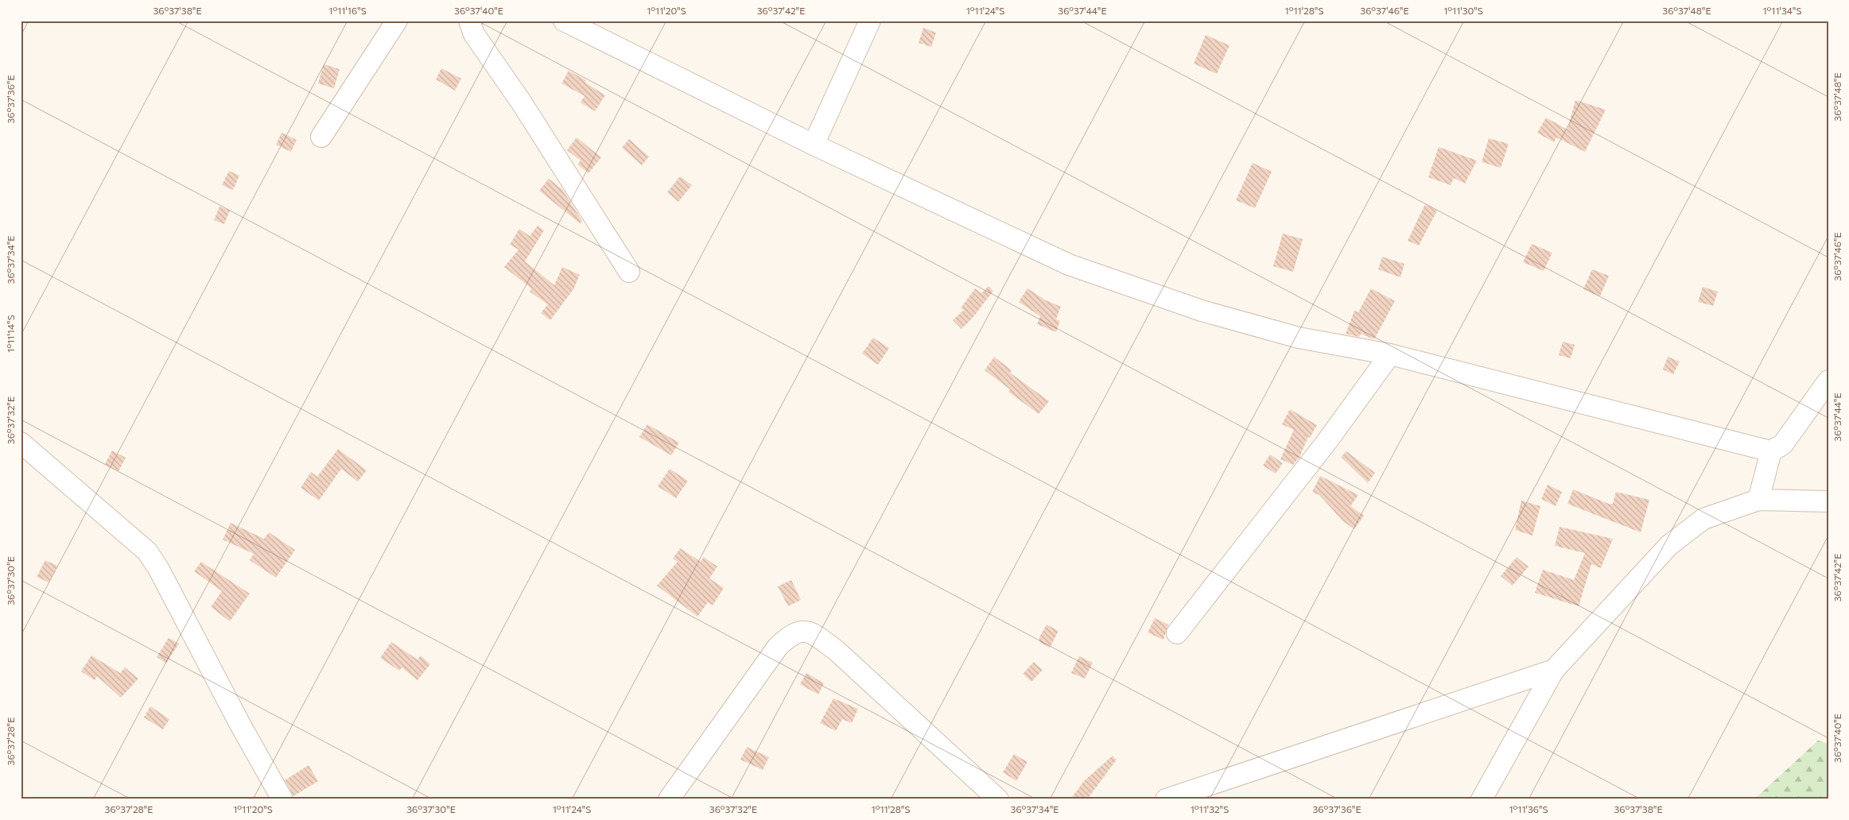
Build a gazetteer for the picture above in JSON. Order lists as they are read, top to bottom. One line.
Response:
{"coordinates":["36°37'38\"E","1°11'16\"S","36°37'40\"E","1°11'20\"S","36°37'42\"E","1°11'24\"S","36°37'44\"E","1°11'28\"S","36°37'46\"E","1°11'30\"S","36°37'48\"E","1°11'34\"S","36°37'36\"E","36°37'34\"E","1°11'14\"S","36°37'32\"E","36°37'30\"E","36°37'28\"E","1°11'32\"S","1°11'36\"S"]}
